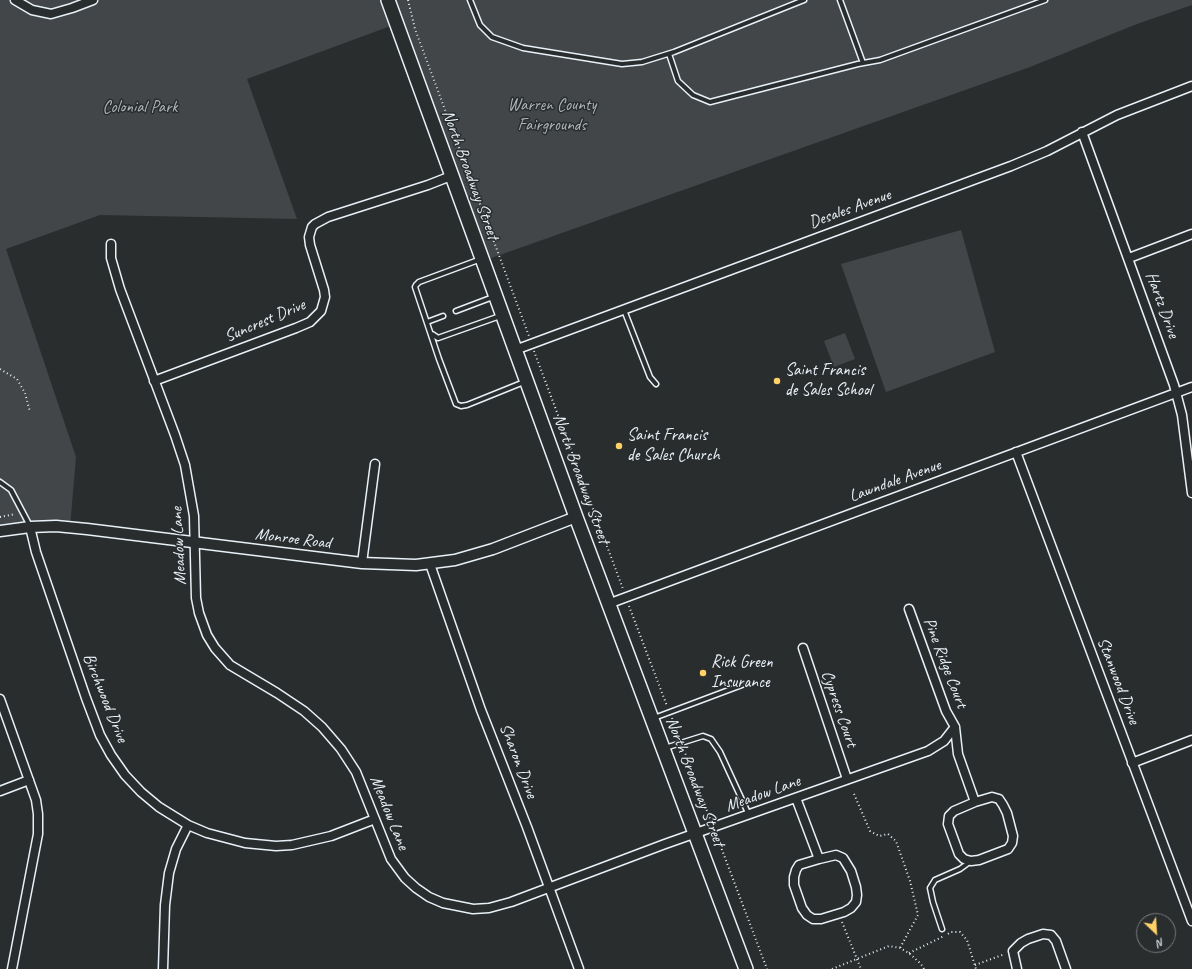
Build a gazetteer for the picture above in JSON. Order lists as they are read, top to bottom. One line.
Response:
{"streets":{"main road":["North Broadway Street"],"street":["Desales Avenue","Hartz Drive","Suncrest Drive","Lawndale Avenue","Monroe Road","Meadow Lane","Pine Ridge Court","Stanwood Drive","Birchwood Drive","Cypress Court","Sharon Drive"]},"crossings":[["North Broadway Street","Desales Avenue"],["North Broadway Street","Suncrest Drive"],["North Broadway Street","Lawndale Avenue"],["North Broadway Street","Monroe Road"],["North Broadway Street","Meadow Lane"],["Desales Avenue","Hartz Drive"],["Hartz Drive","Lawndale Avenue"],["Suncrest Drive","Meadow Lane"],["Lawndale Avenue","Stanwood Drive"],["Monroe Road","Meadow Lane"],["Monroe Road","Birchwood Drive"],["Monroe Road","Sharon Drive"],["Meadow Lane","Pine Ridge Court"],["Meadow Lane","Birchwood Drive"],["Meadow Lane","Cypress Court"],["Meadow Lane","Sharon Drive"]],"parks":["Warren County Fairgrounds","Colonial Park"],"places":["Saint Francis de Sales School","Saint Francis de Sales Church","Rick Green Insurance"],"north":"bottom right"}
